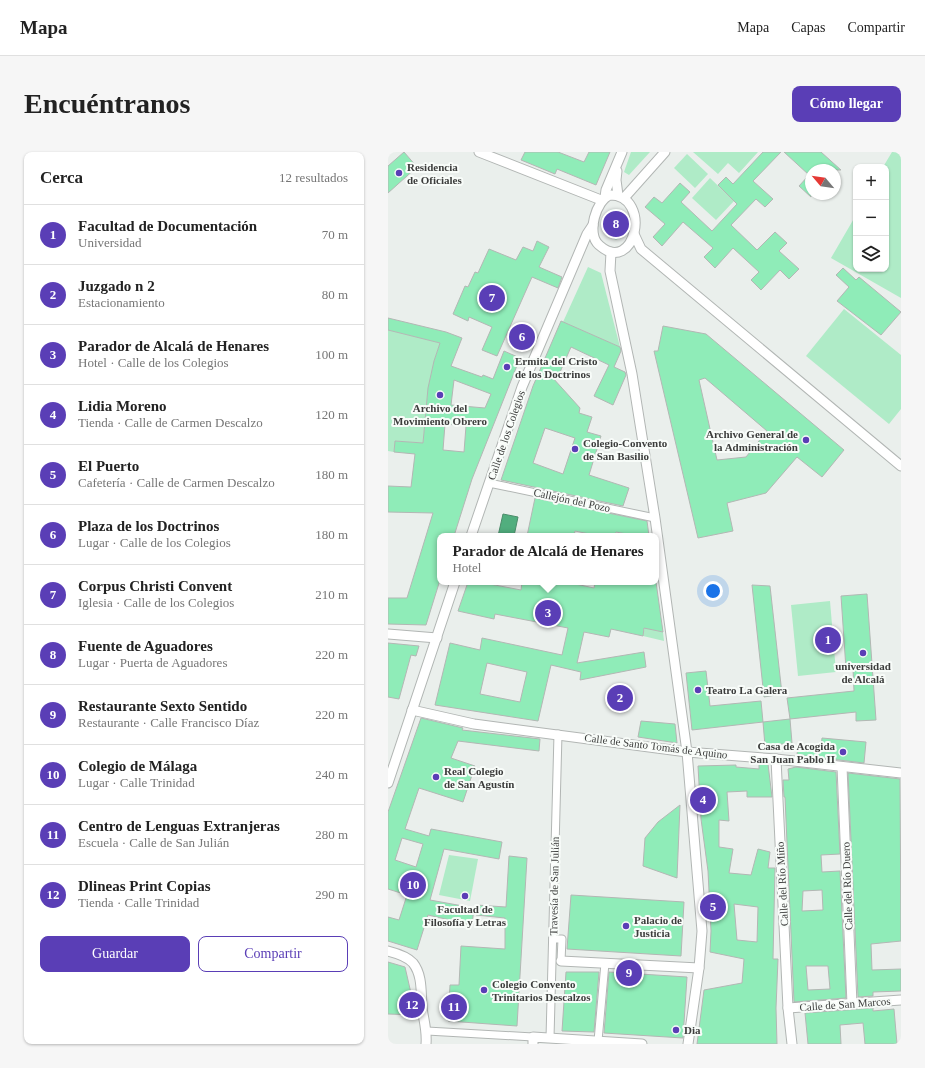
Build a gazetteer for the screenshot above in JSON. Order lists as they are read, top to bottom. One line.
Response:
{"streets":{"street":["Calle de los Colegios","Callejón del Pozo","Calle de Santo Tomás de Aquino","Calle del Río Miño","Travesía de San Julián","Calle del Río Duero","Calle de San Marcos"]},"crossings":[["Calle de los Colegios","Callejón del Pozo"],["Calle de Santo Tomás de Aquino","Calle del Río Miño"],["Calle de Santo Tomás de Aquino","Travesía de San Julián"],["Calle de Santo Tomás de Aquino","Calle del Río Duero"],["Calle del Río Miño","Calle de San Marcos"],["Calle del Río Duero","Calle de San Marcos"]],"places":["Residencia de Oficiales","Ermita del Cristo de los Doctrinos","Archivo del Movimiento Obrero","Archivo General de la Administración","Colegio-Convento de San Basilio","universidad de Alcalá","Teatro La Galera","Casa de Acogida San Juan Pablo II","Real Colegio de San Agustín","Facultad de Filosofía y Letras","Palacio de Justicia","Colegio Convento Trinitarios Descalzos","Dia"],"north":"top left","page":{"header":"Mapa","nav":["Mapa","Capas","Compartir"],"buttons":["Cómo llegar",["Guardar","Compartir"]],"title":"Encuéntranos","heading":["Cerca","12 resultados"],"map_buttons":["+","−"],"list":[{"mark":"1","name":"Facultad de Documentación","note":"Universidad","value":"70 m"},{"mark":"2","name":"Juzgado n 2","note":"Estacionamiento","value":"80 m"},{"mark":"3","name":"Parador de Alcalá de Henares","note":"Hotel · Calle de los Colegios","value":"100 m"},{"mark":"4","name":"Lidia Moreno","note":"Tienda · Calle de Carmen Descalzo","value":"120 m"},{"mark":"5","name":"El Puerto","note":"Cafetería · Calle de Carmen Descalzo","value":"180 m"},{"mark":"6","name":"Plaza de los Doctrinos","note":"Lugar · Calle de los Colegios","value":"180 m"},{"mark":"7","name":"Corpus Christi Convent","note":"Iglesia · Calle de los Colegios","value":"210 m"},{"mark":"8","name":"Fuente de Aguadores","note":"Lugar · Puerta de Aguadores","value":"220 m"},{"mark":"9","name":"Restaurante Sexto Sentido","note":"Restaurante · Calle Francisco Díaz","value":"220 m"},{"mark":"10","name":"Colegio de Málaga","note":"Lugar · Calle Trinidad","value":"240 m"},{"mark":"11","name":"Centro de Lenguas Extranjeras","note":"Escuela · Calle de San Julián","value":"280 m"},{"mark":"12","name":"Dlineas Print Copias","note":"Tienda · Calle Trinidad","value":"290 m"}],"pins":["8","7","6","3","1","2","4","10","5","9","12","11"],"popup":["Parador de Alcalá de Henares","Hotel"]}}
